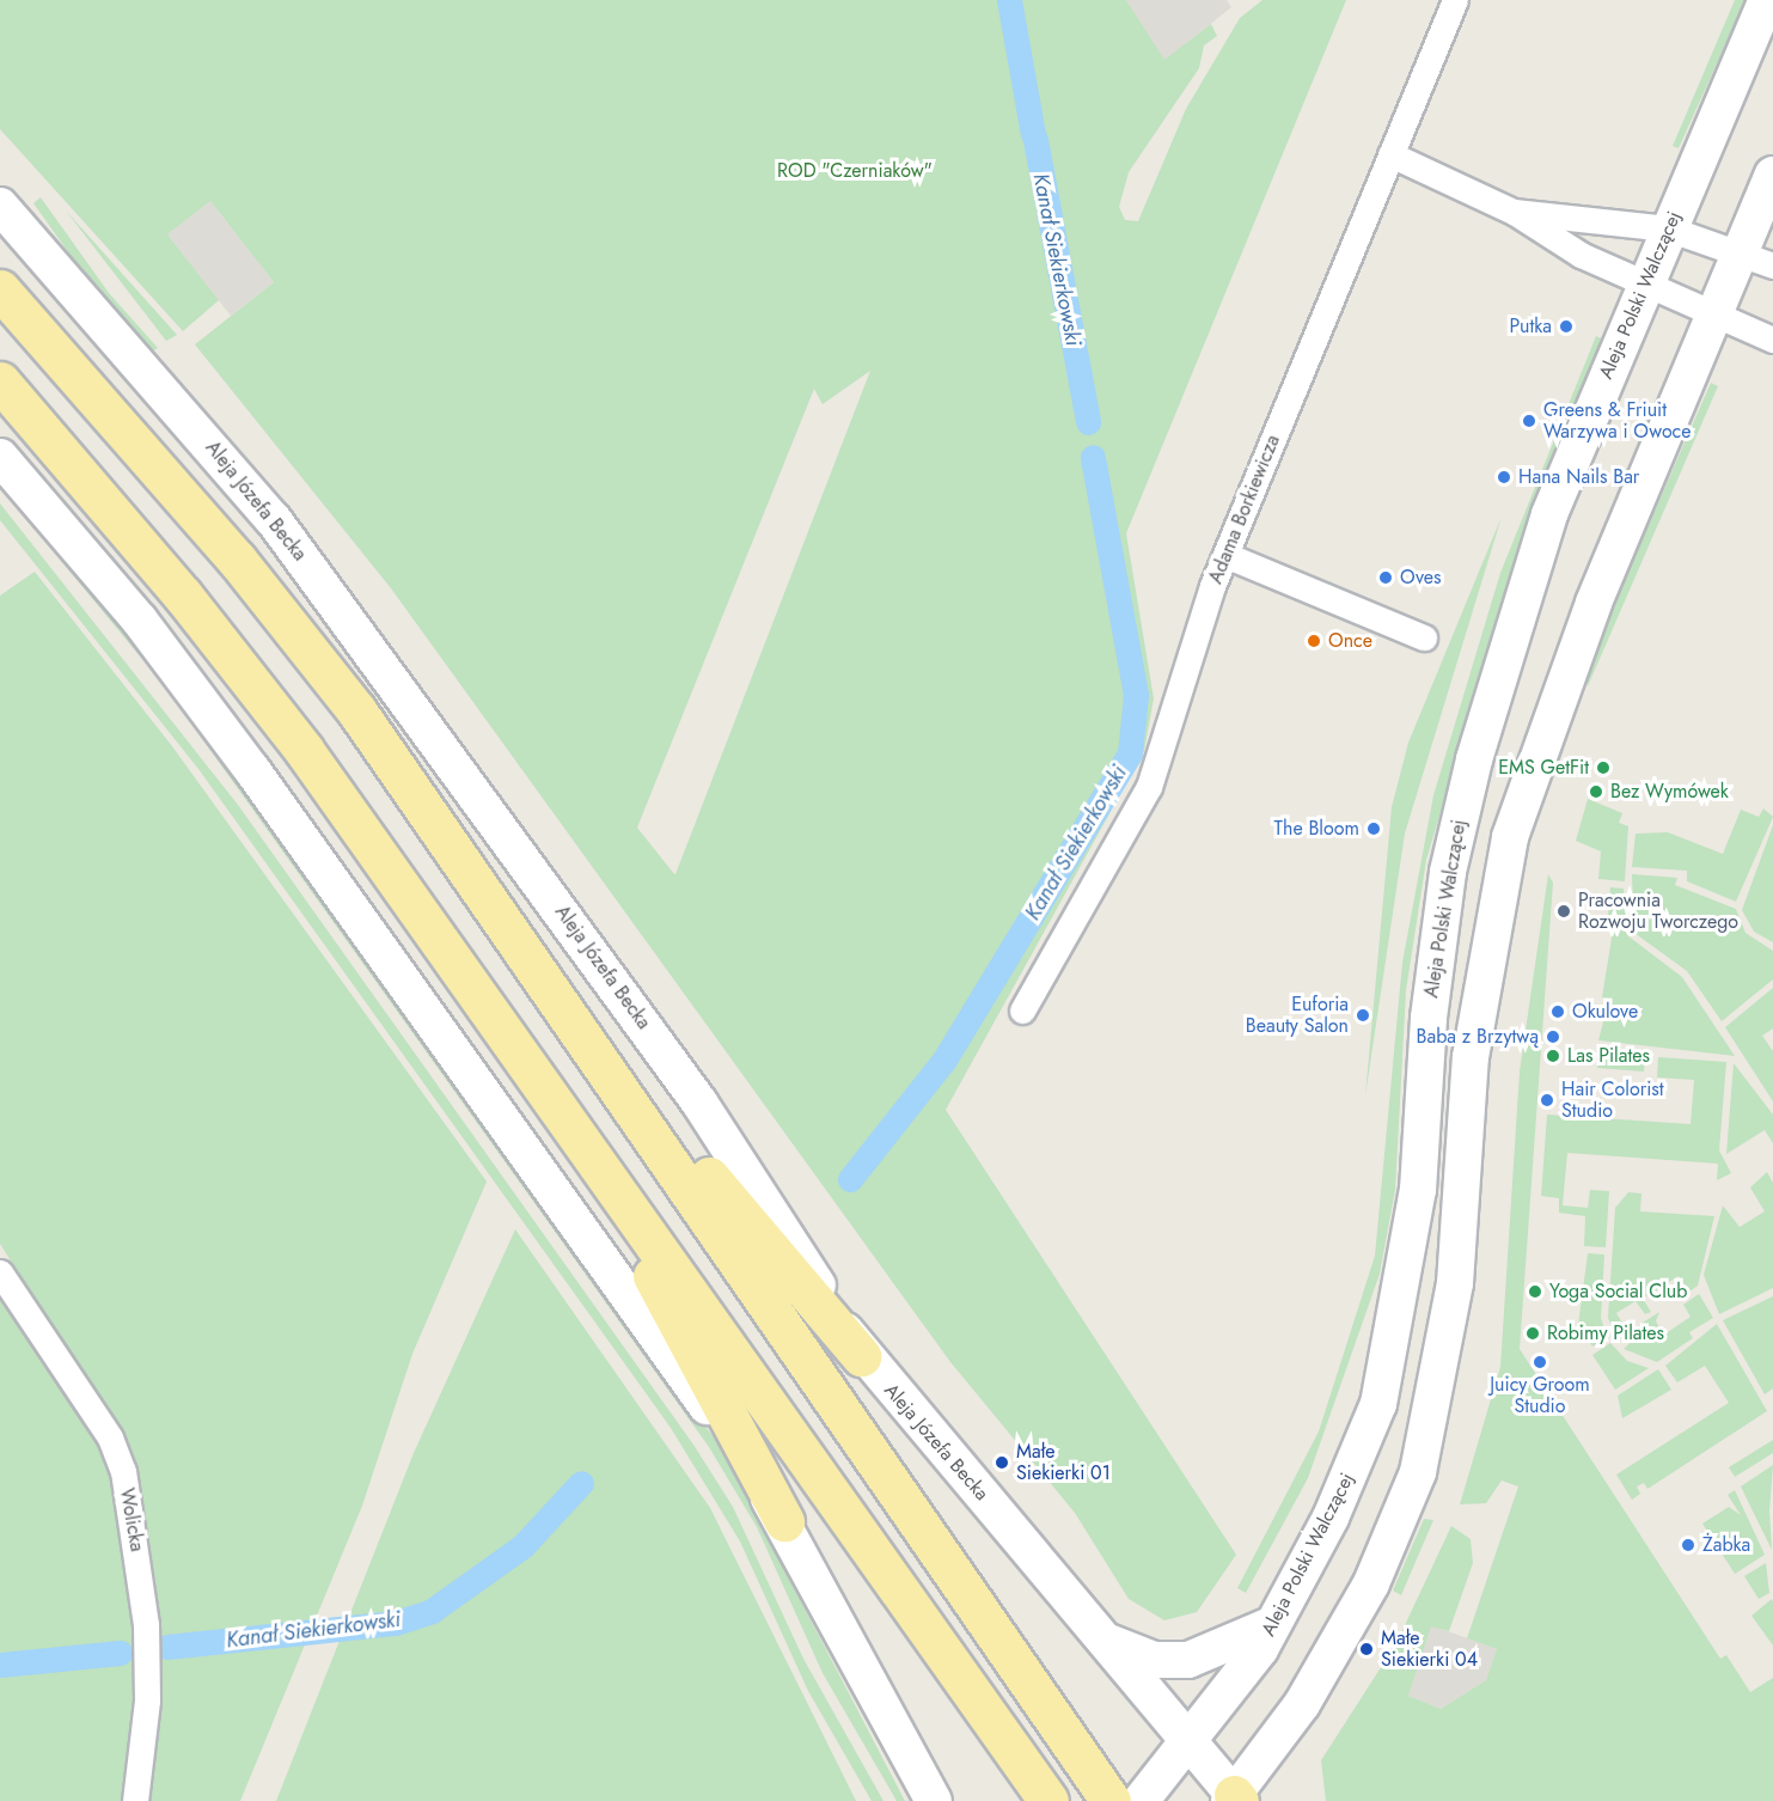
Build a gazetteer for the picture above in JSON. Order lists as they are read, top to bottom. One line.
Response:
{"streets":{"main road":["Aleja Polski Walczącej","Aleja Józefa Becka"],"street":["Adama Borkiewicza","Wolicka"]},"crossings":[["Aleja Polski Walczącej","Aleja Józefa Becka"]],"water":["Kanał Siekierkowski"],"parks":["ROD \"Czerniaków\""],"places":["Putka","Greens & Friuit Warzywa i Owoce","Hana Nails Bar","Oves","Once","EMS GetFit","Bez Wymówek","The Bloom","Pracownia Rozwoju Tworczego","Okulove","Euforia Beauty Salon","Baba z Brzytwą","Las Pilates","Hair Colorist Studio","Yoga Social Club","Robimy Pilates","Juicy Groom Studio","Małe Siekierki 01","Żabka","Małe Siekierki 04"]}
